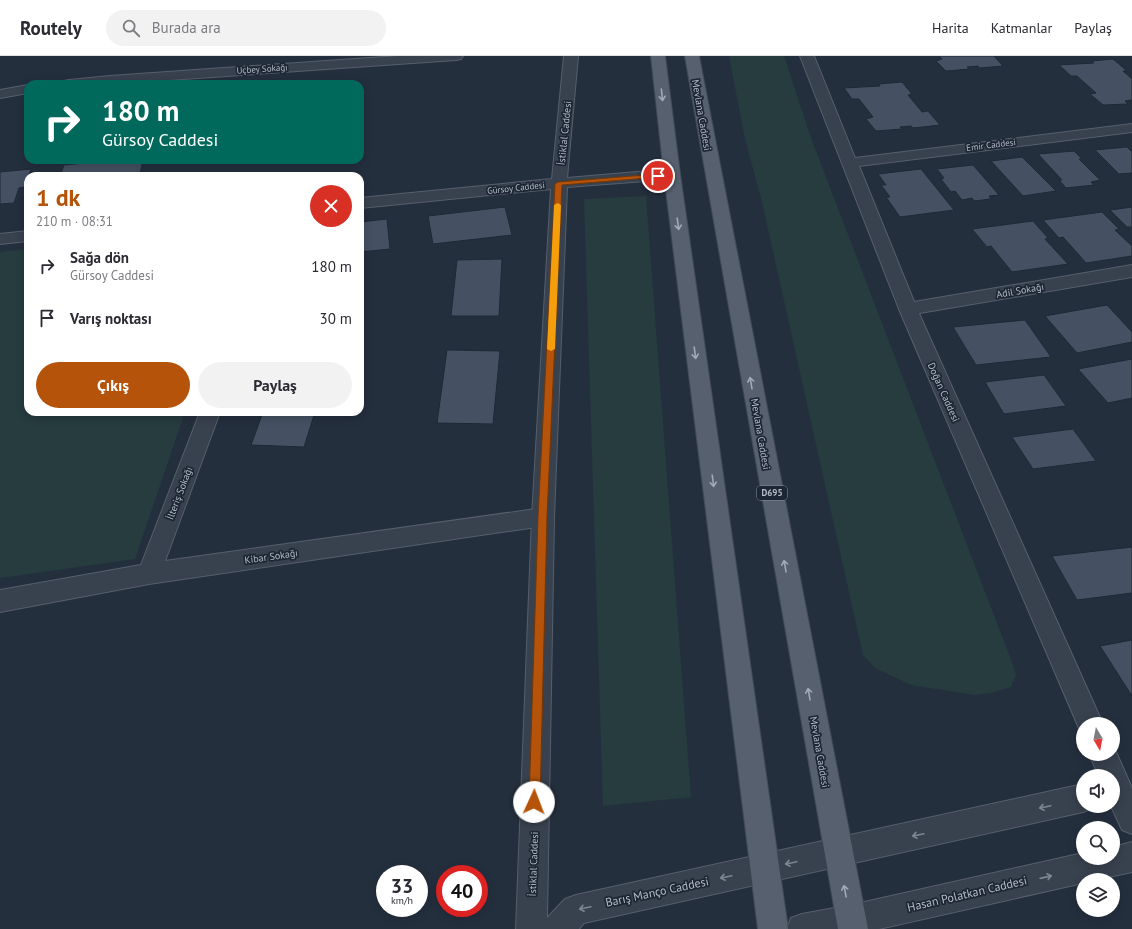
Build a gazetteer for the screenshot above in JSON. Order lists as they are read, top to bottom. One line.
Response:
{"streets":{"main road":["Mevlana Caddesi","D695"],"street":["Uçbey Sokağı","İstiklal Caddesi","Emir Caddesi","Gürsoy Caddesi","Adil Sokağı","Doğan Caddesi","İlteriş Sokağı","Kibar Sokağı","Barış Manço Caddesi","Hasan Polatkan Caddesi"]},"crossings":[["Mevlana Caddesi","Hasan Polatkan Caddesi"],["İstiklal Caddesi","Gürsoy Caddesi"],["İstiklal Caddesi","Kibar Sokağı"],["Emir Caddesi","Doğan Caddesi"],["Adil Sokağı","Doğan Caddesi"],["İlteriş Sokağı","Kibar Sokağı"]],"one_way":["Barış Manço Caddesi"],"north":"bottom","page":{"header":"Routely","search":"Burada ara","nav":["Harita","Katmanlar","Paylaş"],"turn":["180 m","Gürsoy Caddesi"],"heading":["1 dk","210 m · 08:31"],"list":[{"name":"Sağa dön","note":"Gürsoy Caddesi","value":"180 m"},{"name":"Varış noktası","value":"30 m"}],"buttons":["Çıkış","Paylaş"],"speed":"33 km/h","limit":"40"}}
